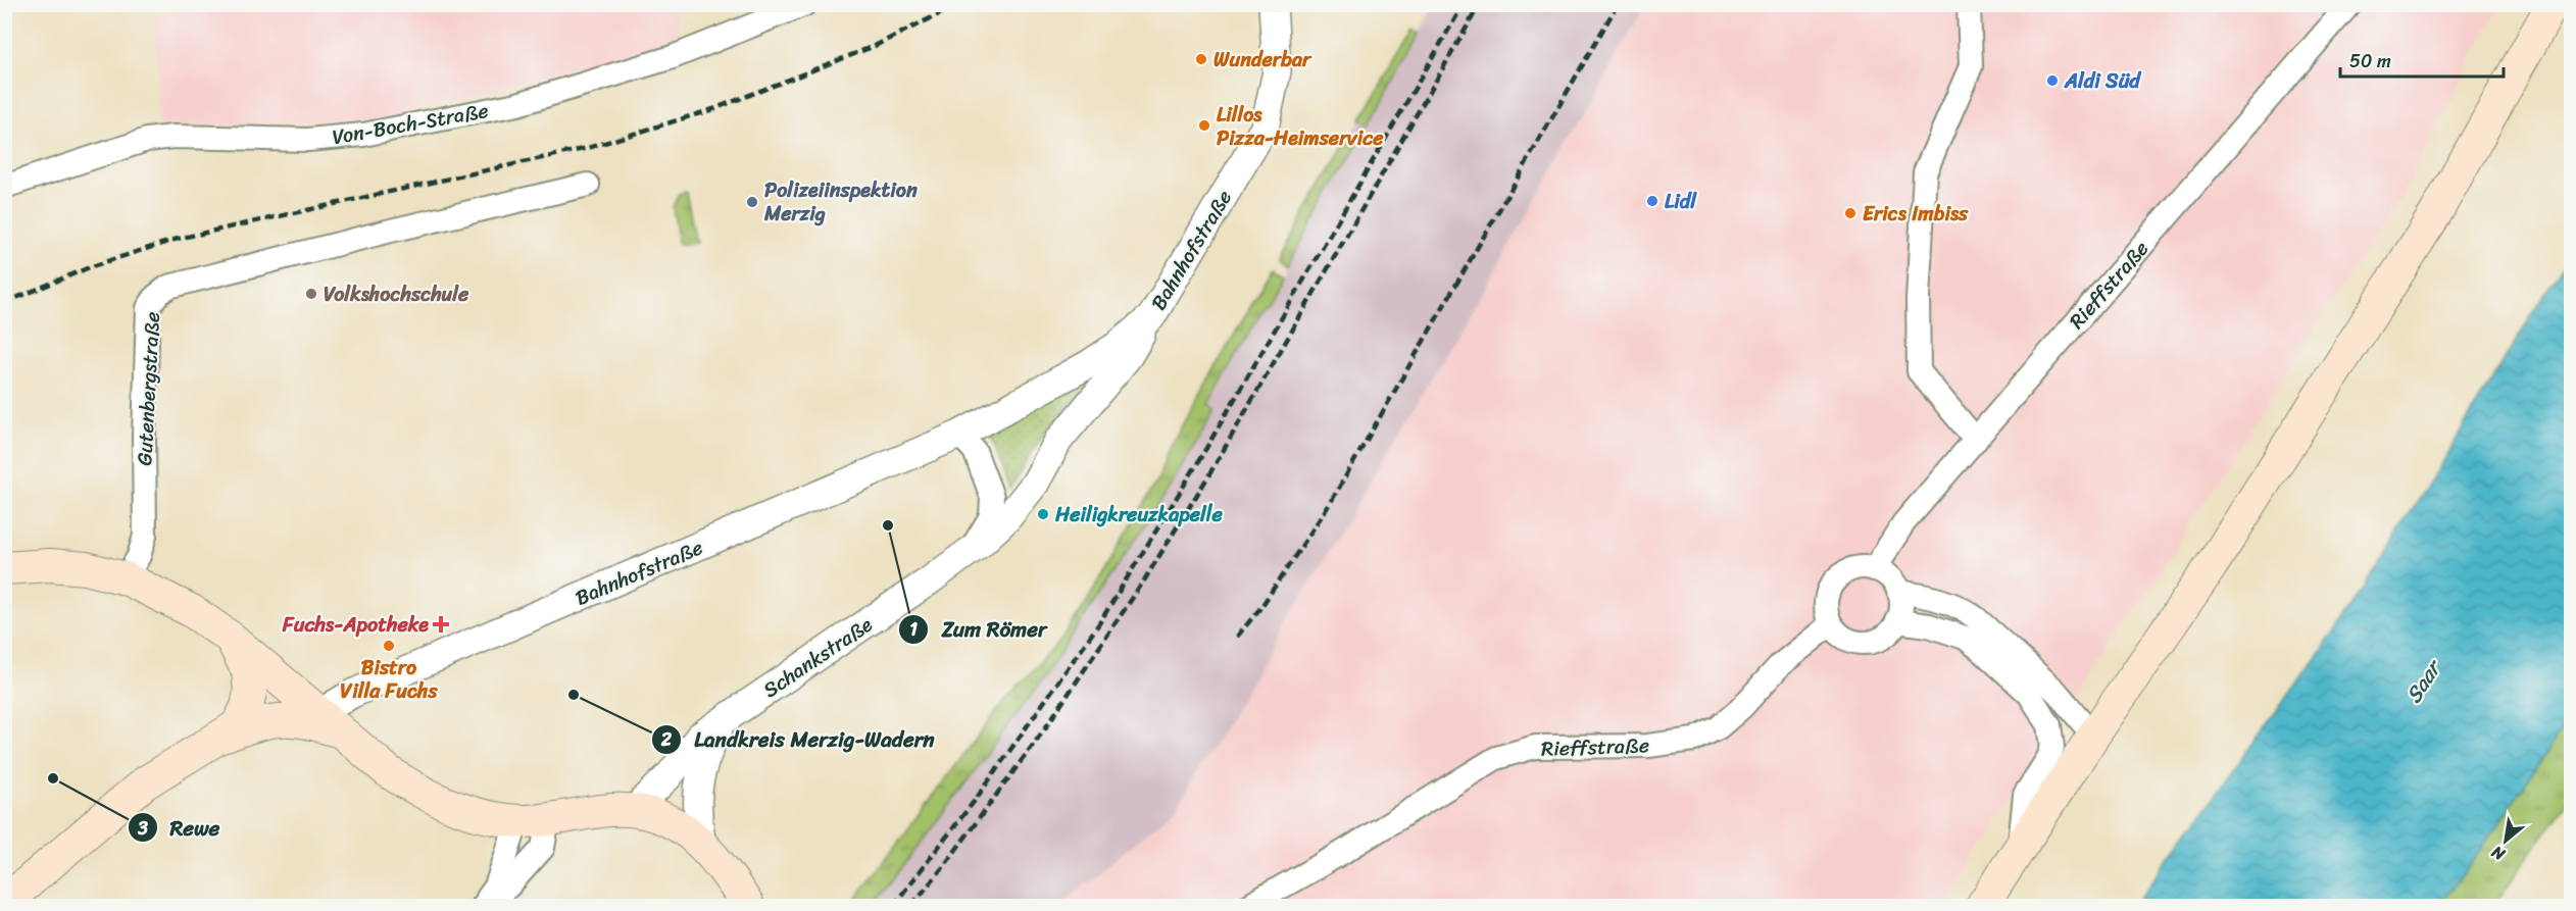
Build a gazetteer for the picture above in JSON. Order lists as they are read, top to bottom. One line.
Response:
{"streets":{"street":["Von-Boch-Straße","Bahnhofstraße","Rieffstraße","Gutenbergstraße","Schankstraße"]},"crossings":[["Bahnhofstraße","Schankstraße"]],"water":["Saar"],"places":{"other":["Wunderbar","Aldi Süd","Lillos Pizza-Heimservice","Lidl","Polizeiinspektion Merzig","Erics Imbiss","Volkshochschule","Heiligkreuzkapelle","Zum Römer","Bistro Villa Fuchs","Landkreis Merzig-Wadern","Rewe"],"health":["Fuchs-Apotheke"]},"scale_bar":"50 m","north":"bottom left"}
